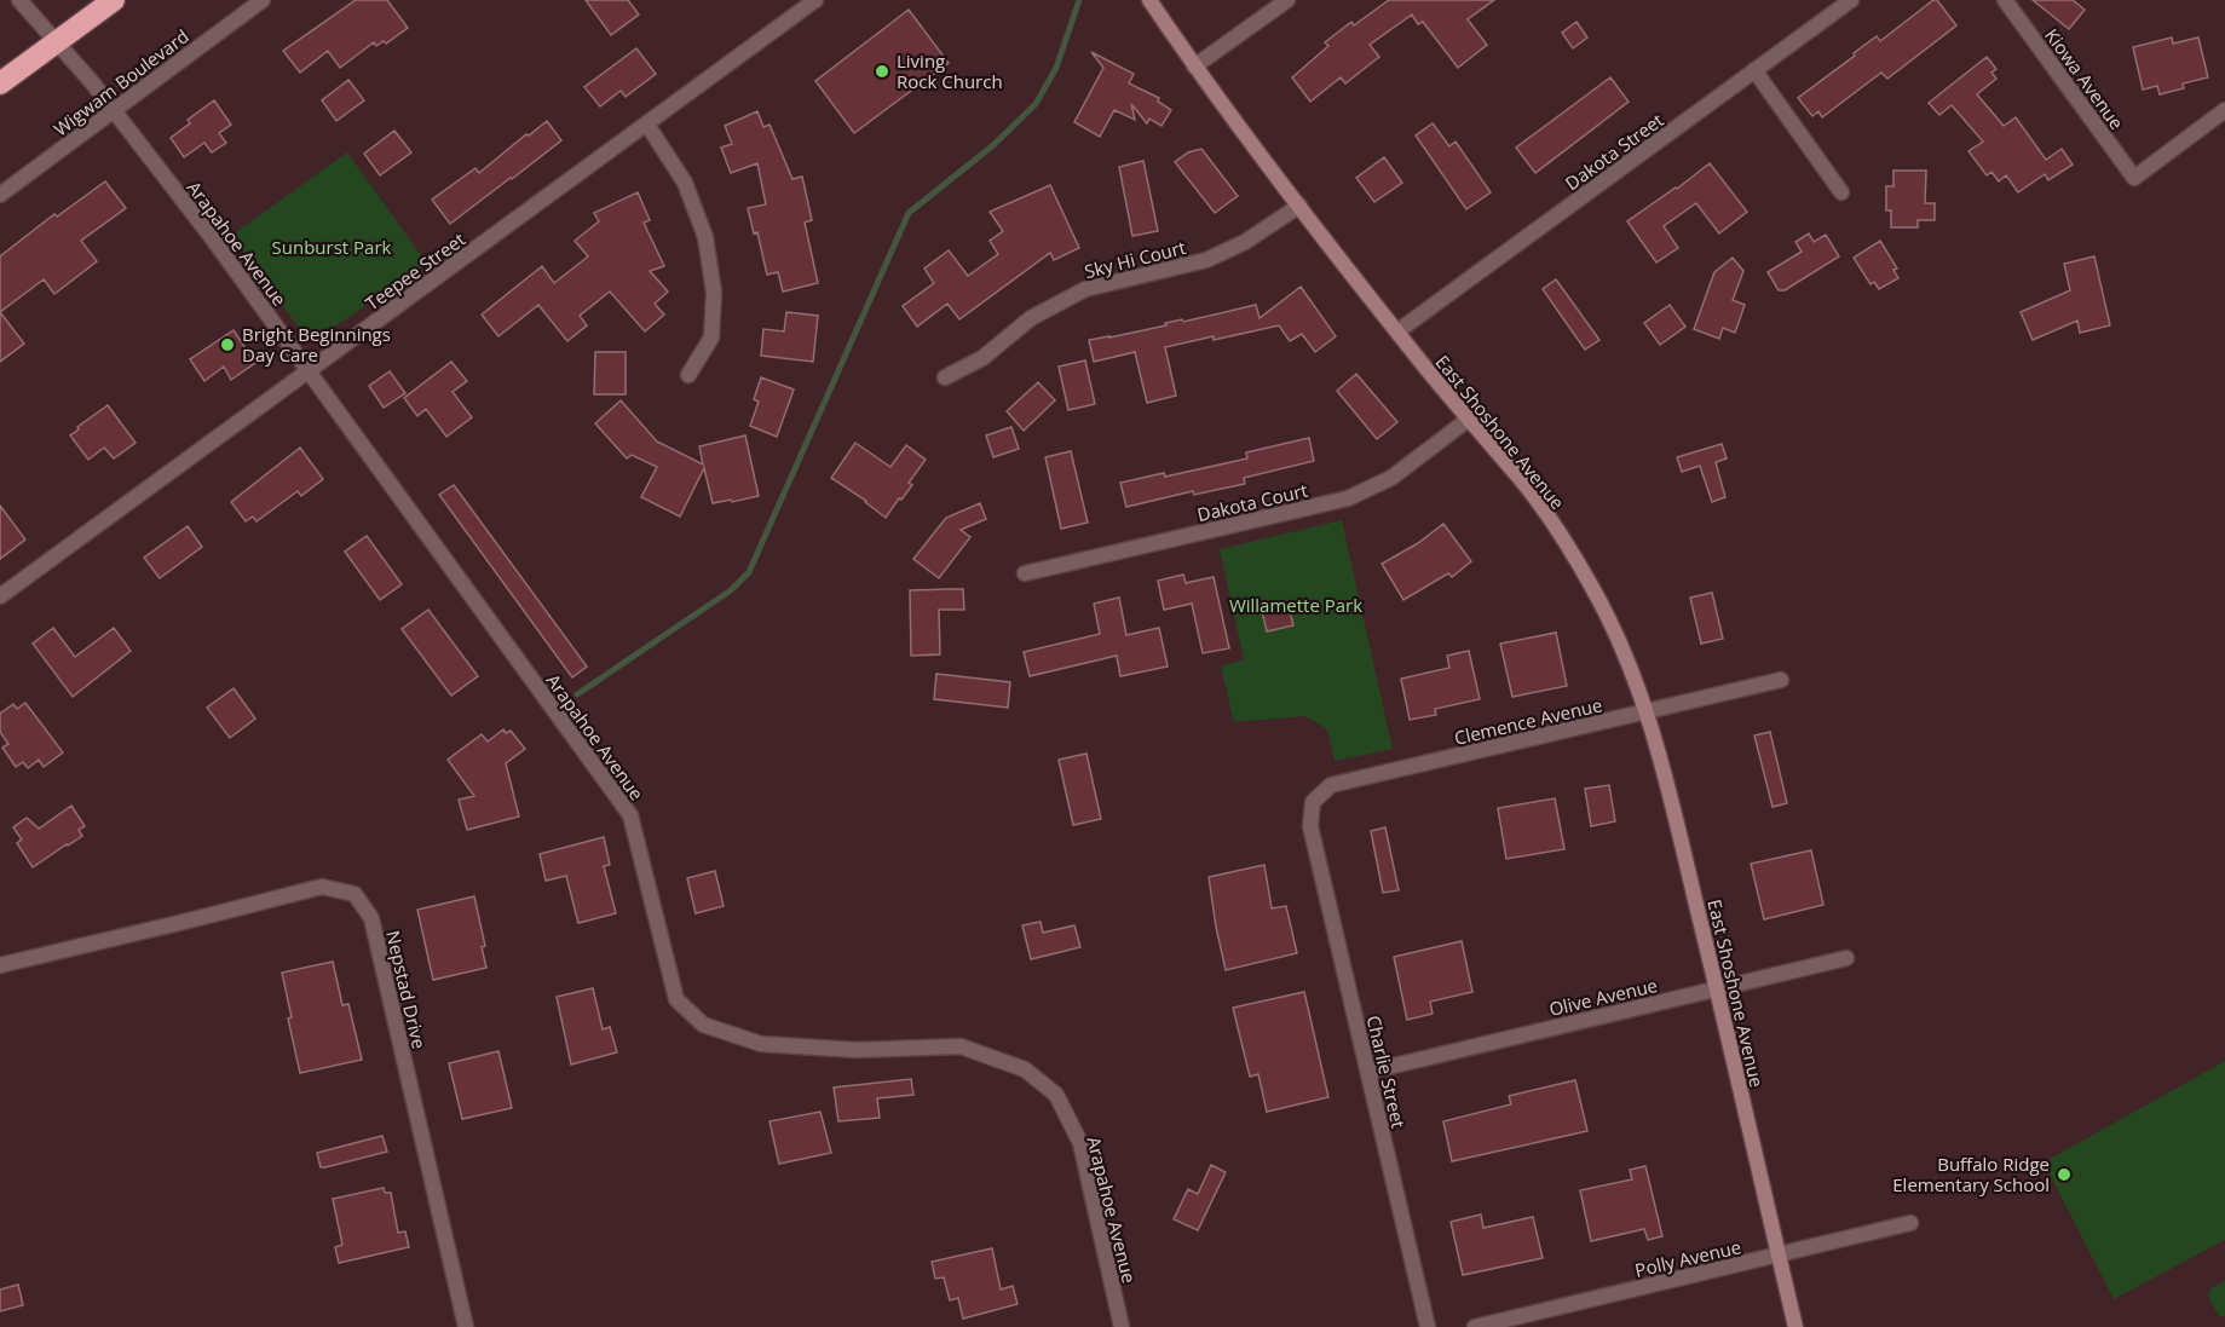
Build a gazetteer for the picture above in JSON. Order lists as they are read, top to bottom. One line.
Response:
{"streets":{"street":["Kiowa Avenue","Wigwam Boulevard","Dakota Street","Arapahoe Avenue","Sky Hi Court","Teepee Street","East Shoshone Avenue","Dakota Court","Clemence Avenue","Nepstad Drive","Olive Avenue","Charlie Street","Polly Avenue"]},"crossings":[["Wigwam Boulevard","Arapahoe Avenue"],["Dakota Street","East Shoshone Avenue"],["Arapahoe Avenue","Teepee Street"],["Sky Hi Court","East Shoshone Avenue"],["East Shoshone Avenue","Dakota Court"],["East Shoshone Avenue","Clemence Avenue"],["East Shoshone Avenue","Olive Avenue"],["East Shoshone Avenue","Polly Avenue"],["Clemence Avenue","Charlie Street"],["Olive Avenue","Charlie Street"]],"parks":["Sunburst Park","Willamette Park"],"places":["Living Rock Church","Bright Beginnings Day Care","Buffalo Ridge Elementary School"]}
